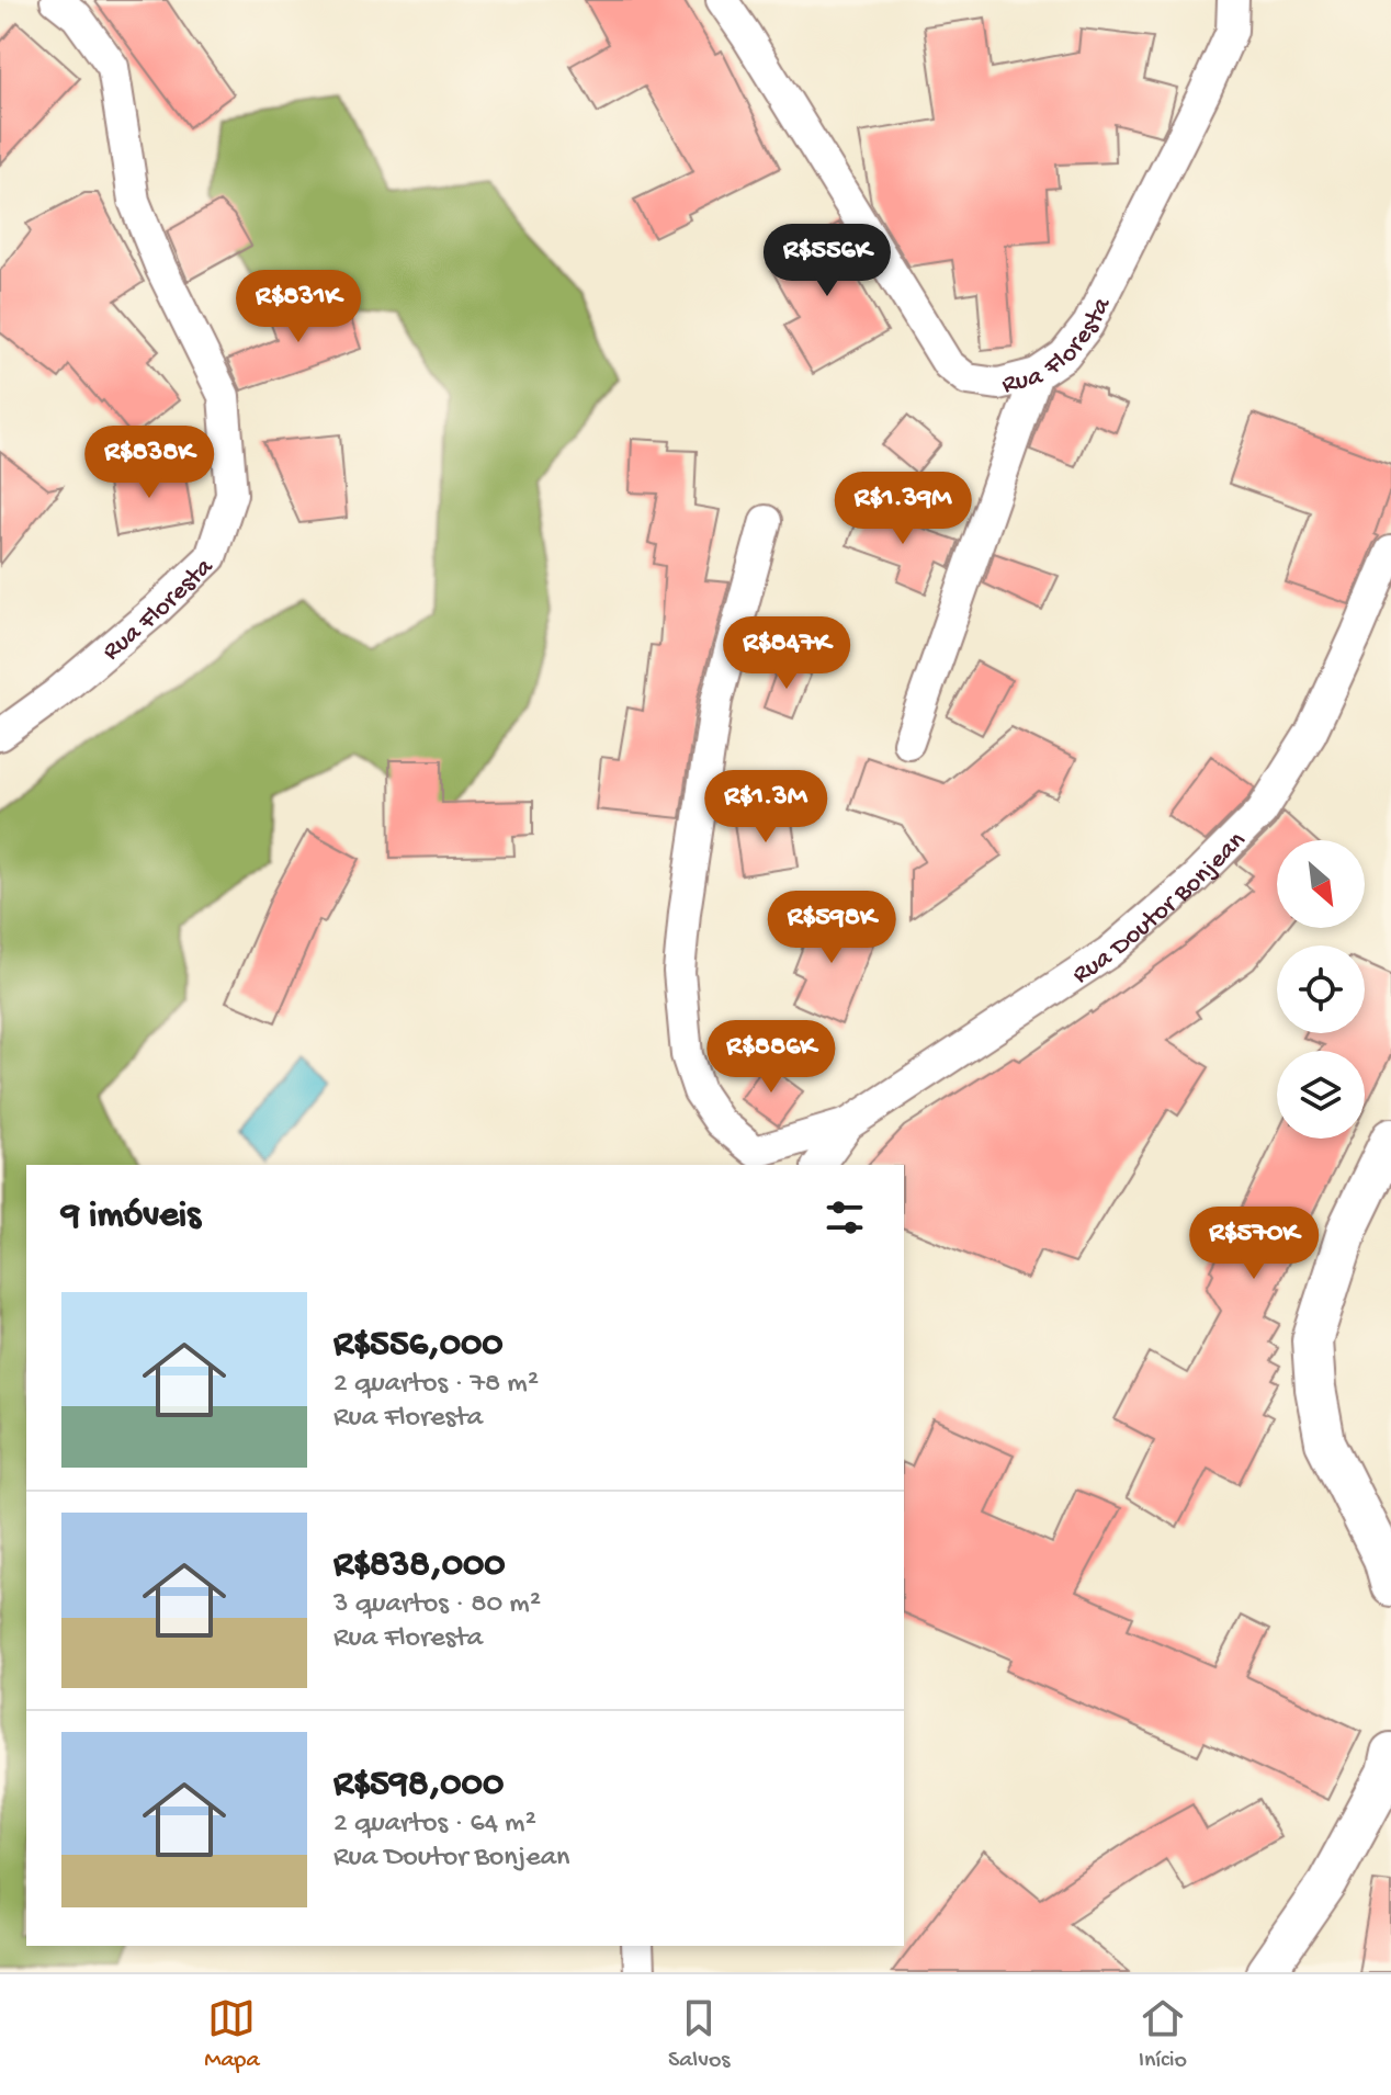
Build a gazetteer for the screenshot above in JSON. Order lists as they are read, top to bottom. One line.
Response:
{"streets":{"street":["Rua Floresta","Rua Doutor Bonjean"]},"north":"bottom right","page":{"price":["R$556K","R$831K","R$838K","R$1.39M","R$847K","R$1.3M","R$598K","R$886K","R$570K"],"heading":"9 imóveis","list":[{"name":"R$556,000","note":"2 quartos · 78 m² · Rua Floresta"},{"name":"R$838,000","note":"3 quartos · 80 m² · Rua Floresta"},{"name":"R$598,000","note":"2 quartos · 64 m² · Rua Doutor Bonjean"}],"tabs":["Mapa","Salvos","Início"]}}
